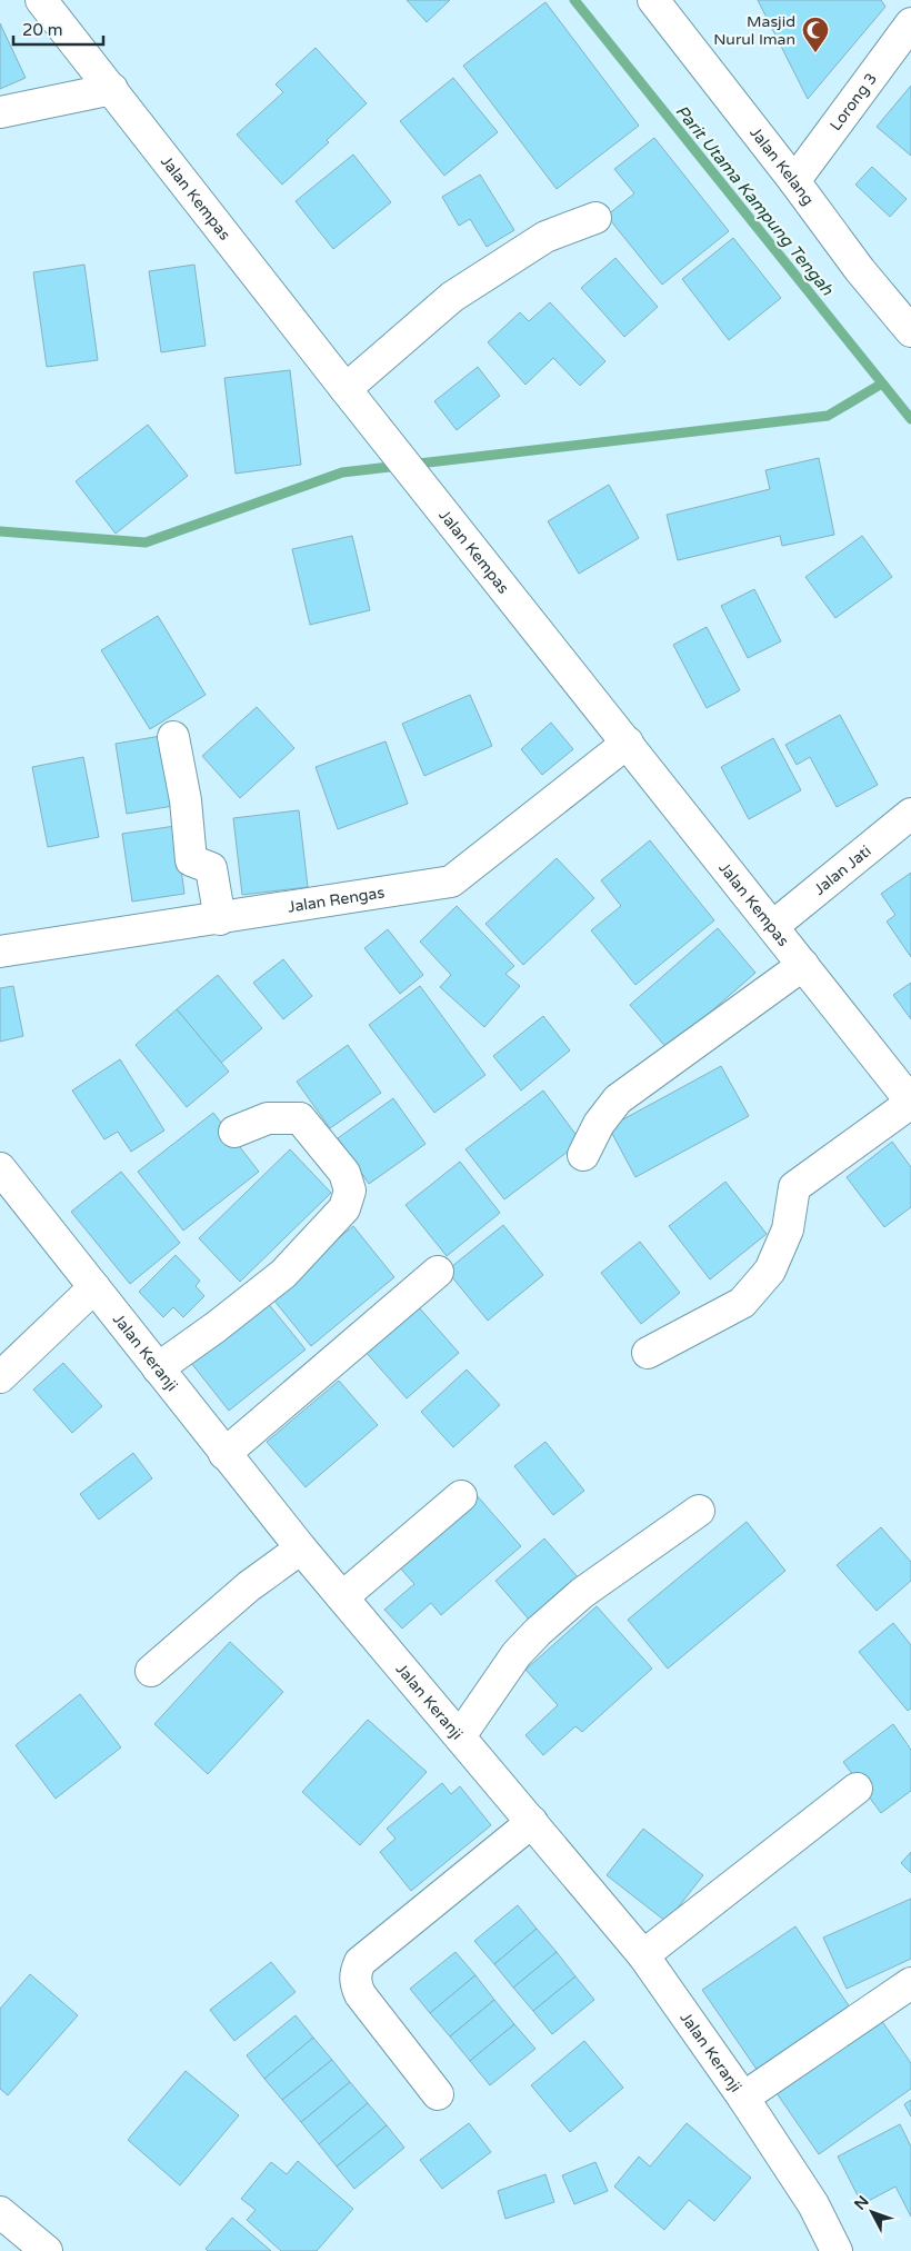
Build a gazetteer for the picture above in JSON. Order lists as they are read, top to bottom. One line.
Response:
{"streets":{"street":["Lorong 3","Jalan Kelang","Jalan Kempas","Jalan Jati","Jalan Rengas","Jalan Keranji"]},"crossings":[["Lorong 3","Jalan Kelang"],["Jalan Kempas","Jalan Jati"],["Jalan Kempas","Jalan Rengas"]],"water":["Parit Utama Kampung Tengah"],"places":{"mosque":["Masjid Nurul Iman"]},"scale_bar":"20 m","north":"top left"}
